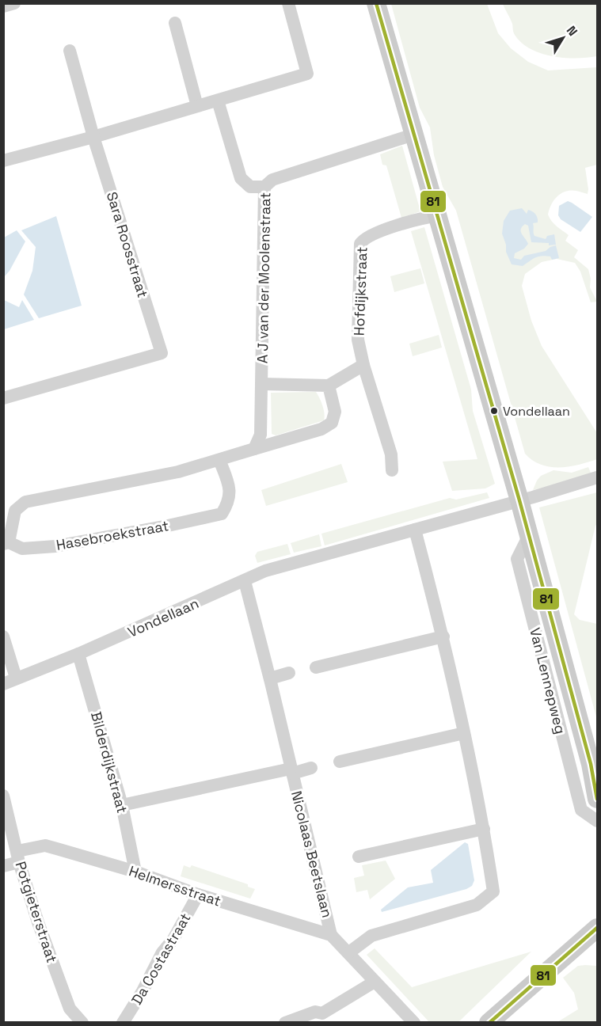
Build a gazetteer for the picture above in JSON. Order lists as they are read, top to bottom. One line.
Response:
{"streets":{"main road":["Van Lennepweg"],"street":["Sara Roosstraat","A J van der Moolenstraat","Hofdijkstraat","Hasebroekstraat","Vondellaan","Bilderdijkstraat","Nicolaas Beetslaan","Helmersstraat","Potgieterstraat","Da Costastraat"]},"crossings":[["A J van der Moolenstraat","Van Lennepweg"],["Hofdijkstraat","Van Lennepweg"],["Vondellaan","Van Lennepweg"],["Vondellaan","Bilderdijkstraat"],["Vondellaan","Nicolaas Beetslaan"],["Bilderdijkstraat","Helmersstraat"],["Nicolaas Beetslaan","Helmersstraat"],["Helmersstraat","Potgieterstraat"],["Helmersstraat","Da Costastraat"]],"places":["Vondellaan"],"lines":["transit line 81"],"north":"top right"}
